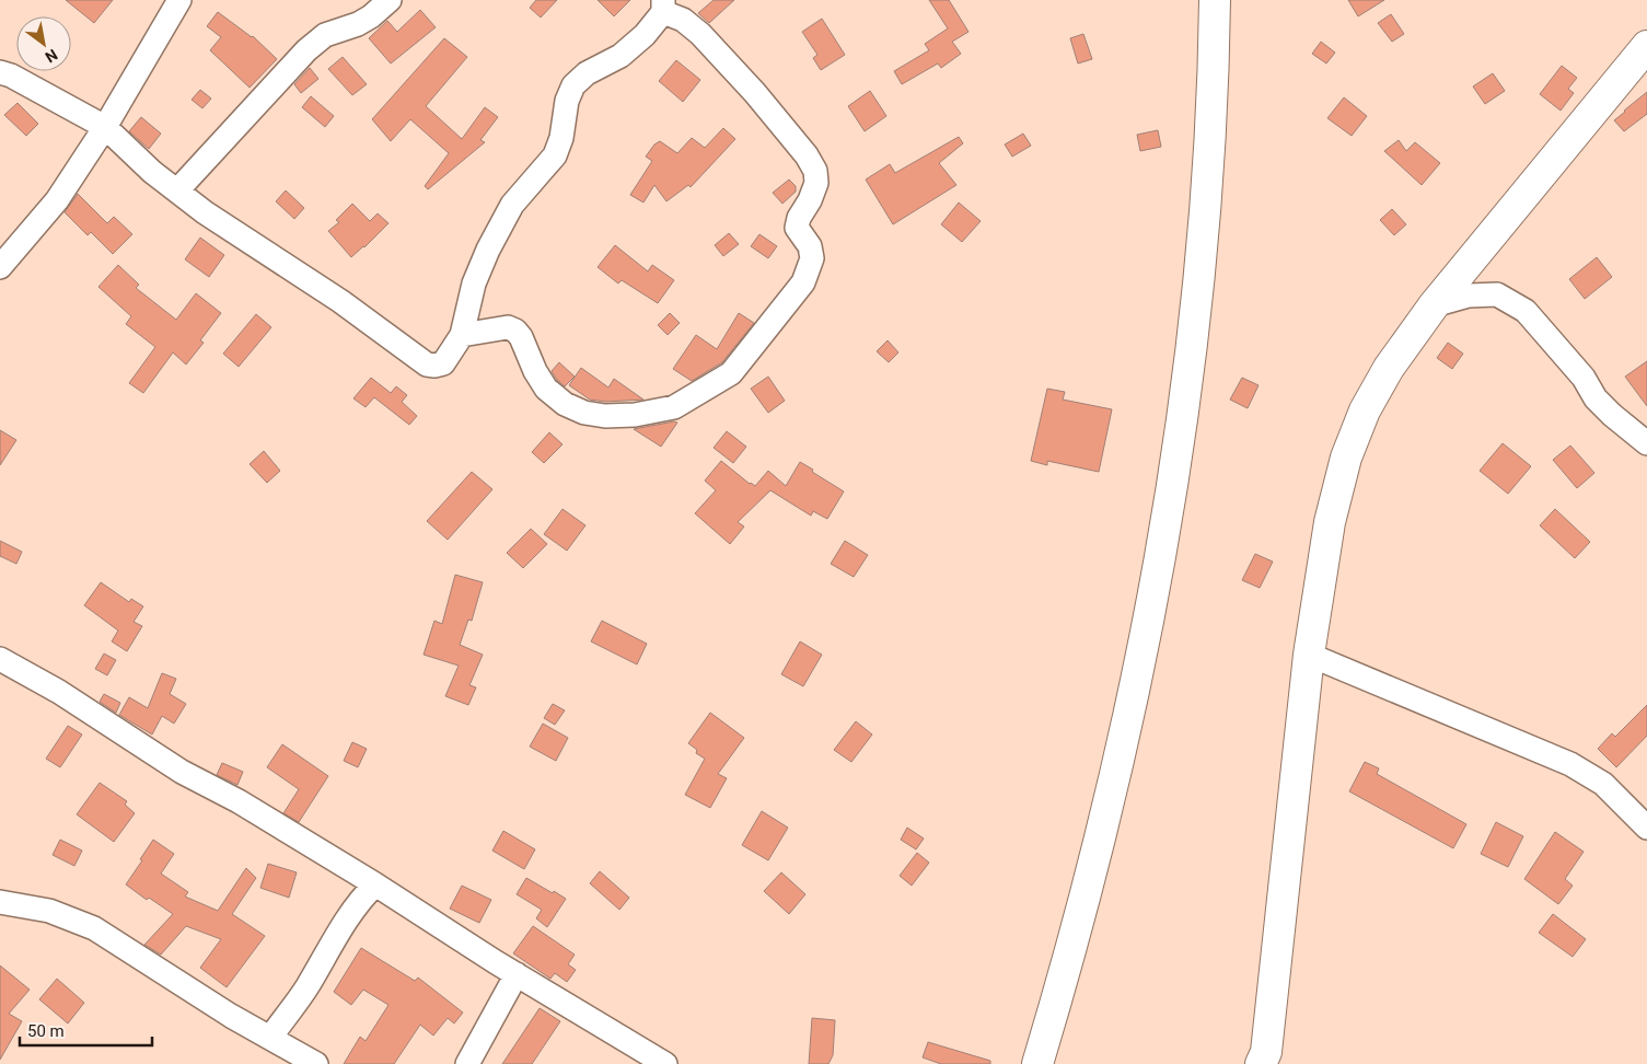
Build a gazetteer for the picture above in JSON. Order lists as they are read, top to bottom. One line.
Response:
{"scale_bar":"50 m","north":"bottom right"}
